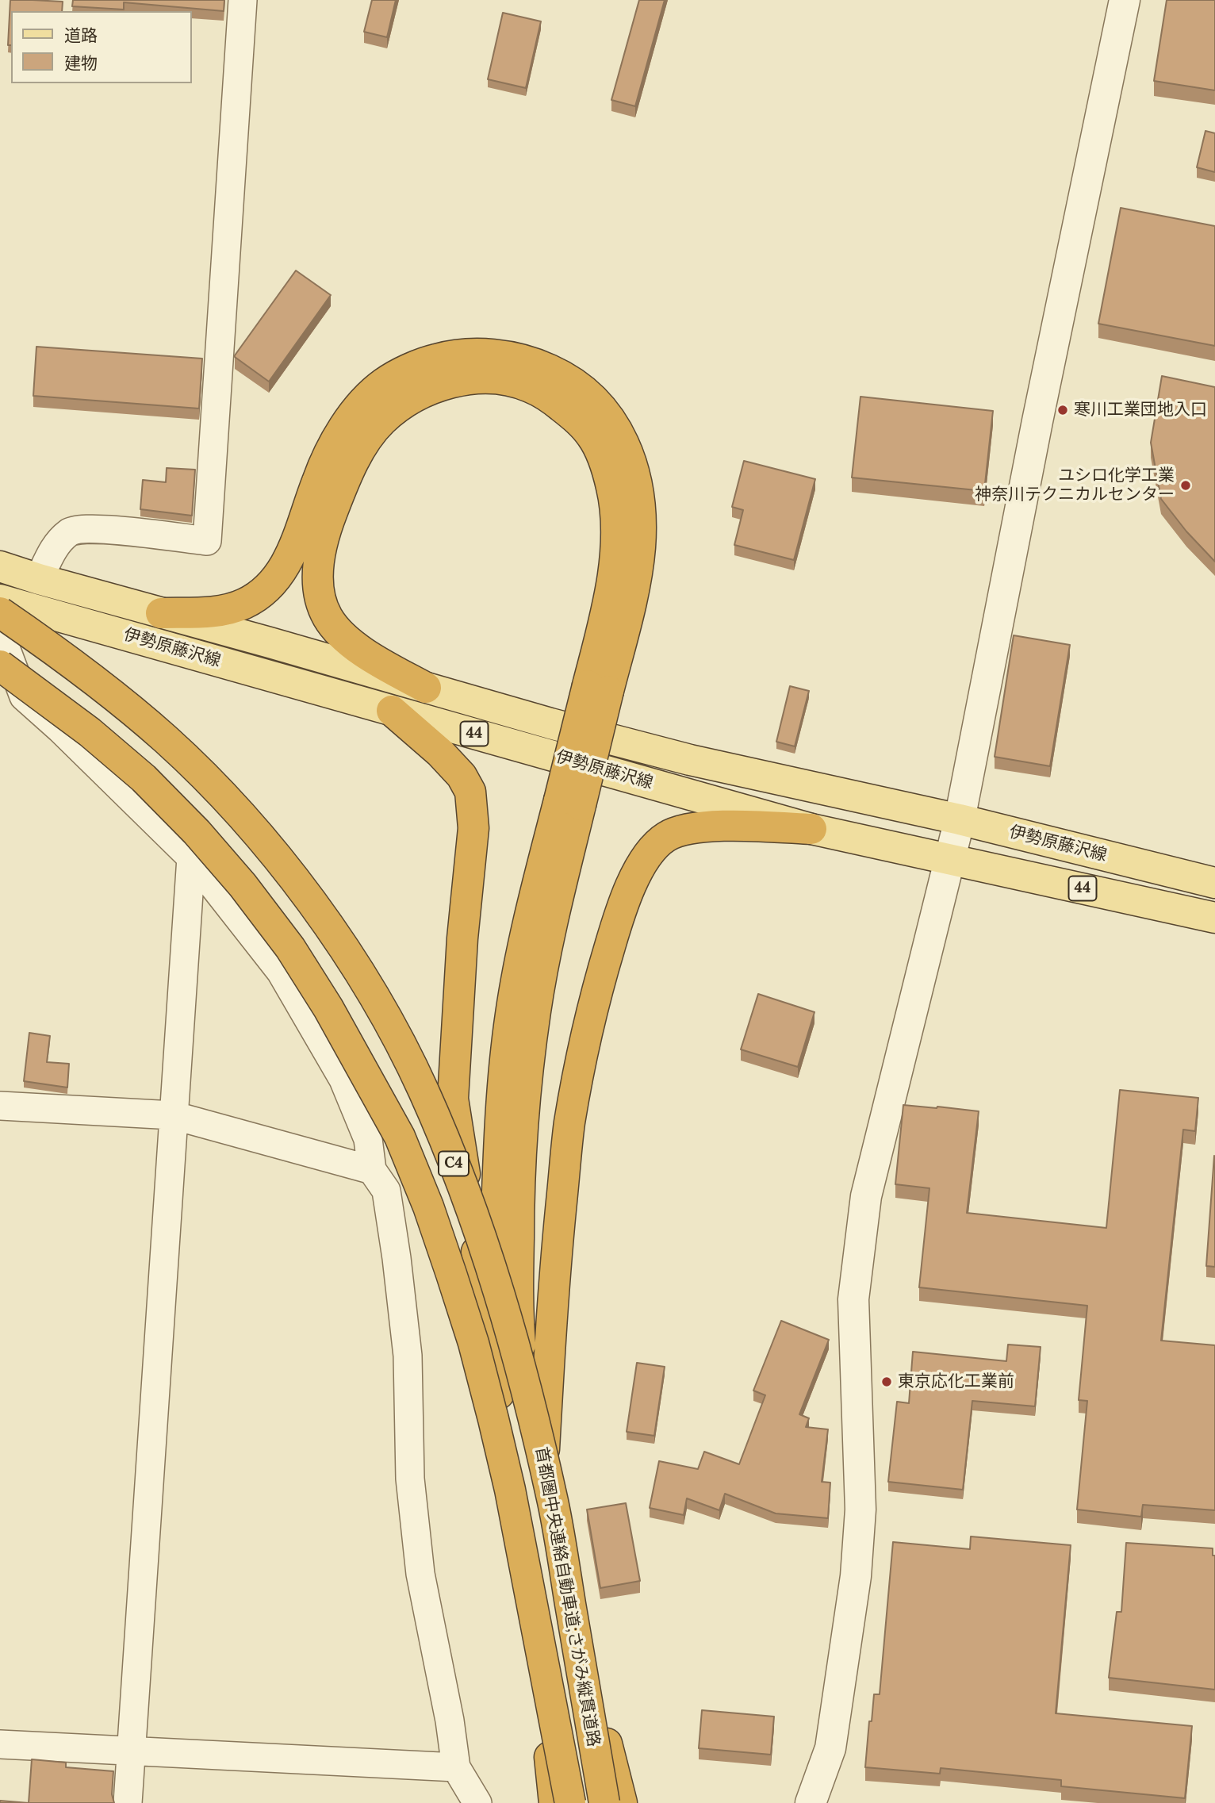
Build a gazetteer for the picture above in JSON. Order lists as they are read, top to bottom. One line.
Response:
{"streets":{"highway":["C4","首都圏中央連絡自動車道;さがみ縦貫道路"],"main road":["伊勢原藤沢線","44"]},"crossings":[["伊勢原藤沢線","首都圏中央連絡自動車道;さがみ縦貫道路"]],"places":["寒川工業団地入口","ユシロ化学工業 神奈川テクニカルセンター","東京応化工業前"],"legend":["道路","建物"]}
